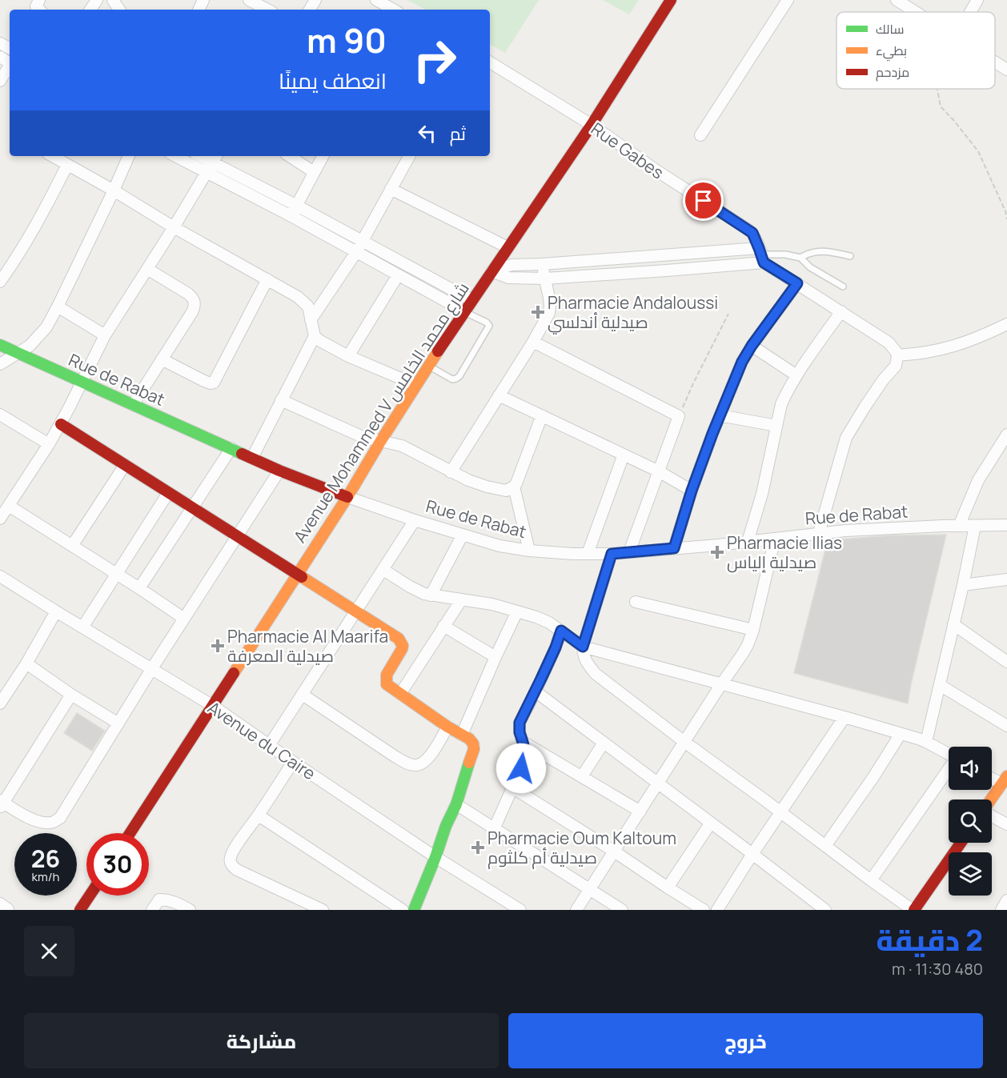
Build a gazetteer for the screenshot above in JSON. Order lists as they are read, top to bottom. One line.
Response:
{"streets":{"street":["Rue Gabes","Rue de Rabat","Avenue Mohammed V شارع محمد الخامس","Avenue du Caire"]},"crossings":[["Rue Gabes","Avenue Mohammed V شارع محمد الخامس"],["Rue de Rabat","Avenue Mohammed V شارع محمد الخامس"],["Avenue Mohammed V شارع محمد الخامس","Avenue du Caire"]],"places":{"health":["Pharmacie Andaloussi صيدلية أندلسي","Pharmacie Ilias صيدلية إلياس","Pharmacie Al Maarifa صيدلية المعرفة","Pharmacie Oum Kaltoum صيدلية أم كلثوم"]},"legend":["سالك","بطيء","مزدحم"],"page":{"turn":["90 m","انعطف يمينًا"],"then":"ثم","speed":"26 km/h","limit":"30","heading":["2 دقيقة","480 m · 11:30"],"buttons":["خروج","مشاركة"]}}
